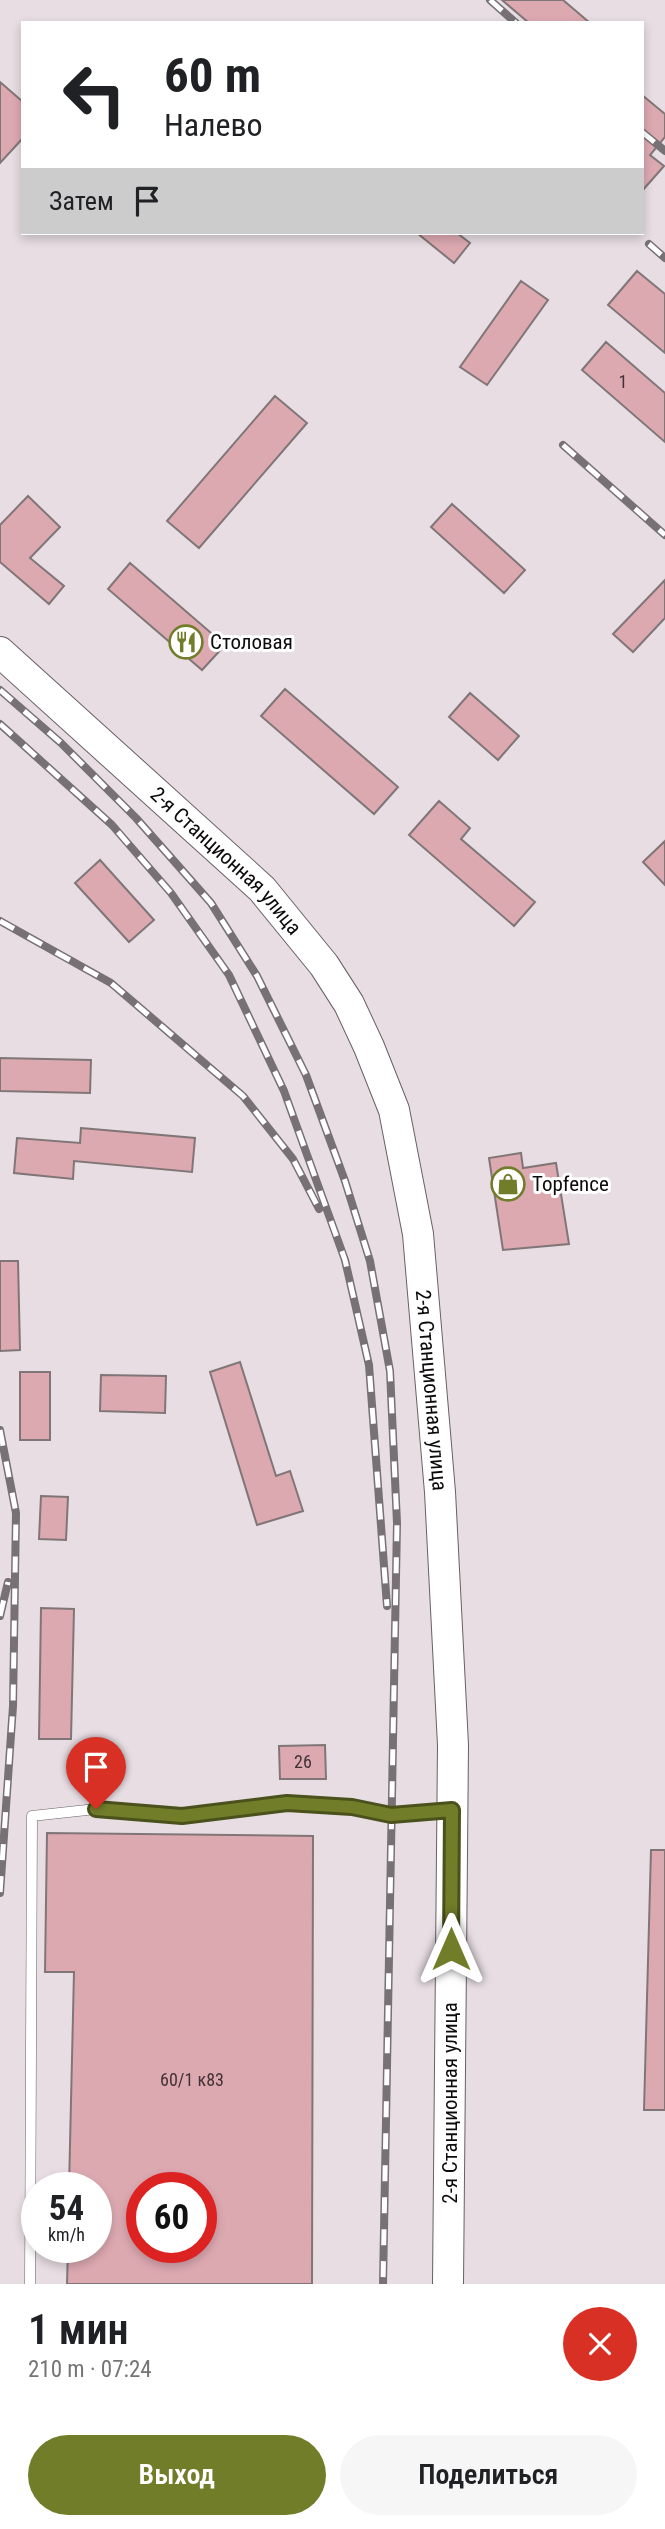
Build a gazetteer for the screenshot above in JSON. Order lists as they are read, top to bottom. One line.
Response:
{"streets":{"main road":["2-я Станционная улица"]},"places":{"restaurant":["Столовая"],"shop":["Topfence"]},"house_numbers":["1","26","60/1 к83"],"page":{"turn":["60 m","Налево"],"then":"Затем","speed":"54 km/h","limit":"60","heading":["1 мин","210 m · 07:24"],"buttons":["Выход","Поделиться"]}}
